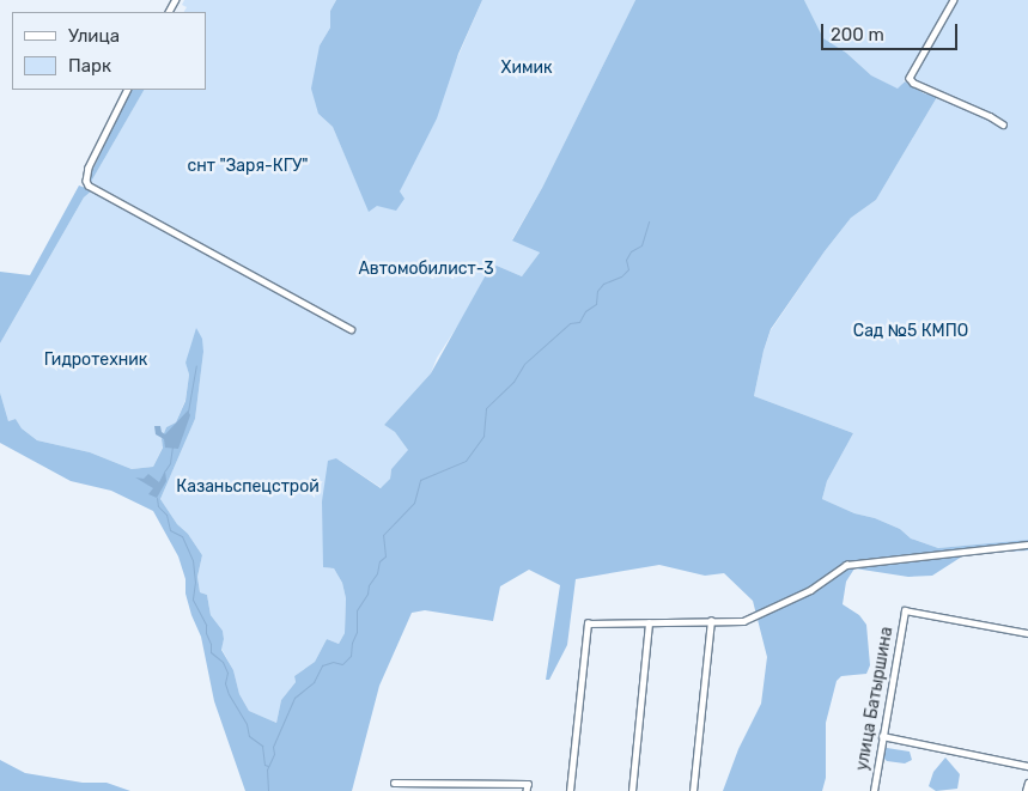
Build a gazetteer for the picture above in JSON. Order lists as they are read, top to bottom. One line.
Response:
{"streets":{"street":["улица Батыршина"]},"parks":["Химик","снт \"Заря-КГУ\"","Автомобилист-3","Сад №5 КМПО","Гидротехник","Казаньспецстрой"],"legend":["Улица","Парк"],"scale_bar":"200 m"}
